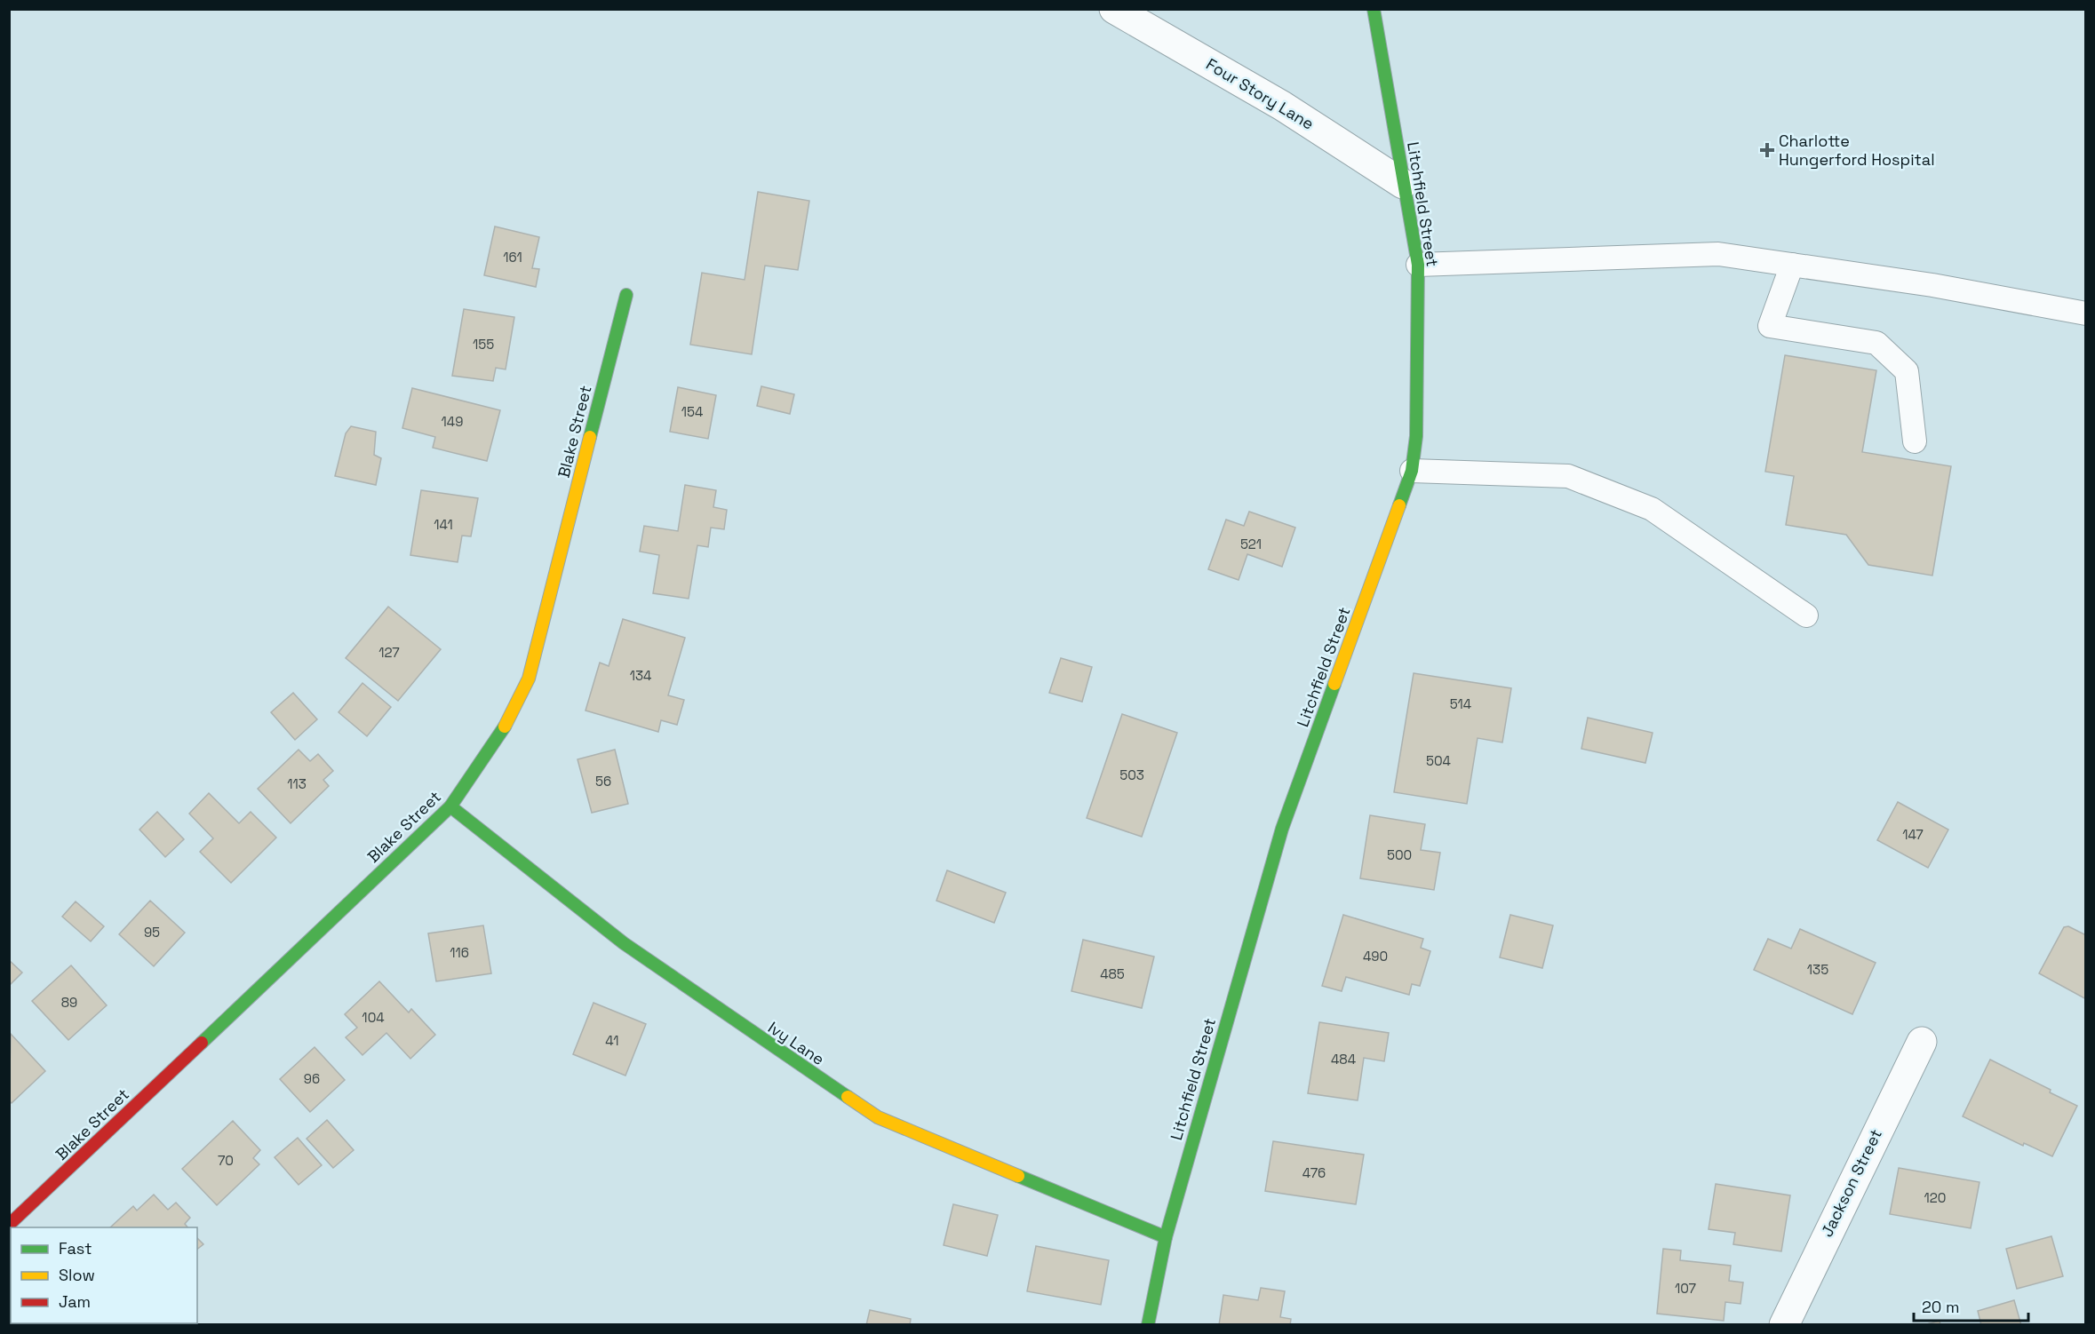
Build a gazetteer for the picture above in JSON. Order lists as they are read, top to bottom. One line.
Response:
{"streets":{"street":["Four Story Lane","Litchfield Street","Blake Street","Ivy Lane","Jackson Street"]},"crossings":[["Four Story Lane","Litchfield Street"],["Litchfield Street","Ivy Lane"],["Blake Street","Ivy Lane"]],"places":{"health":["Charlotte Hungerford Hospital"]},"house_numbers":["161","155","154","149","141","521","127","134","514","504","503","56","113","147","500","95","116","490","135","485","89","104","41","484","96","70","476","120","107"],"legend":["Fast","Slow","Jam"],"scale_bar":"20 m"}
